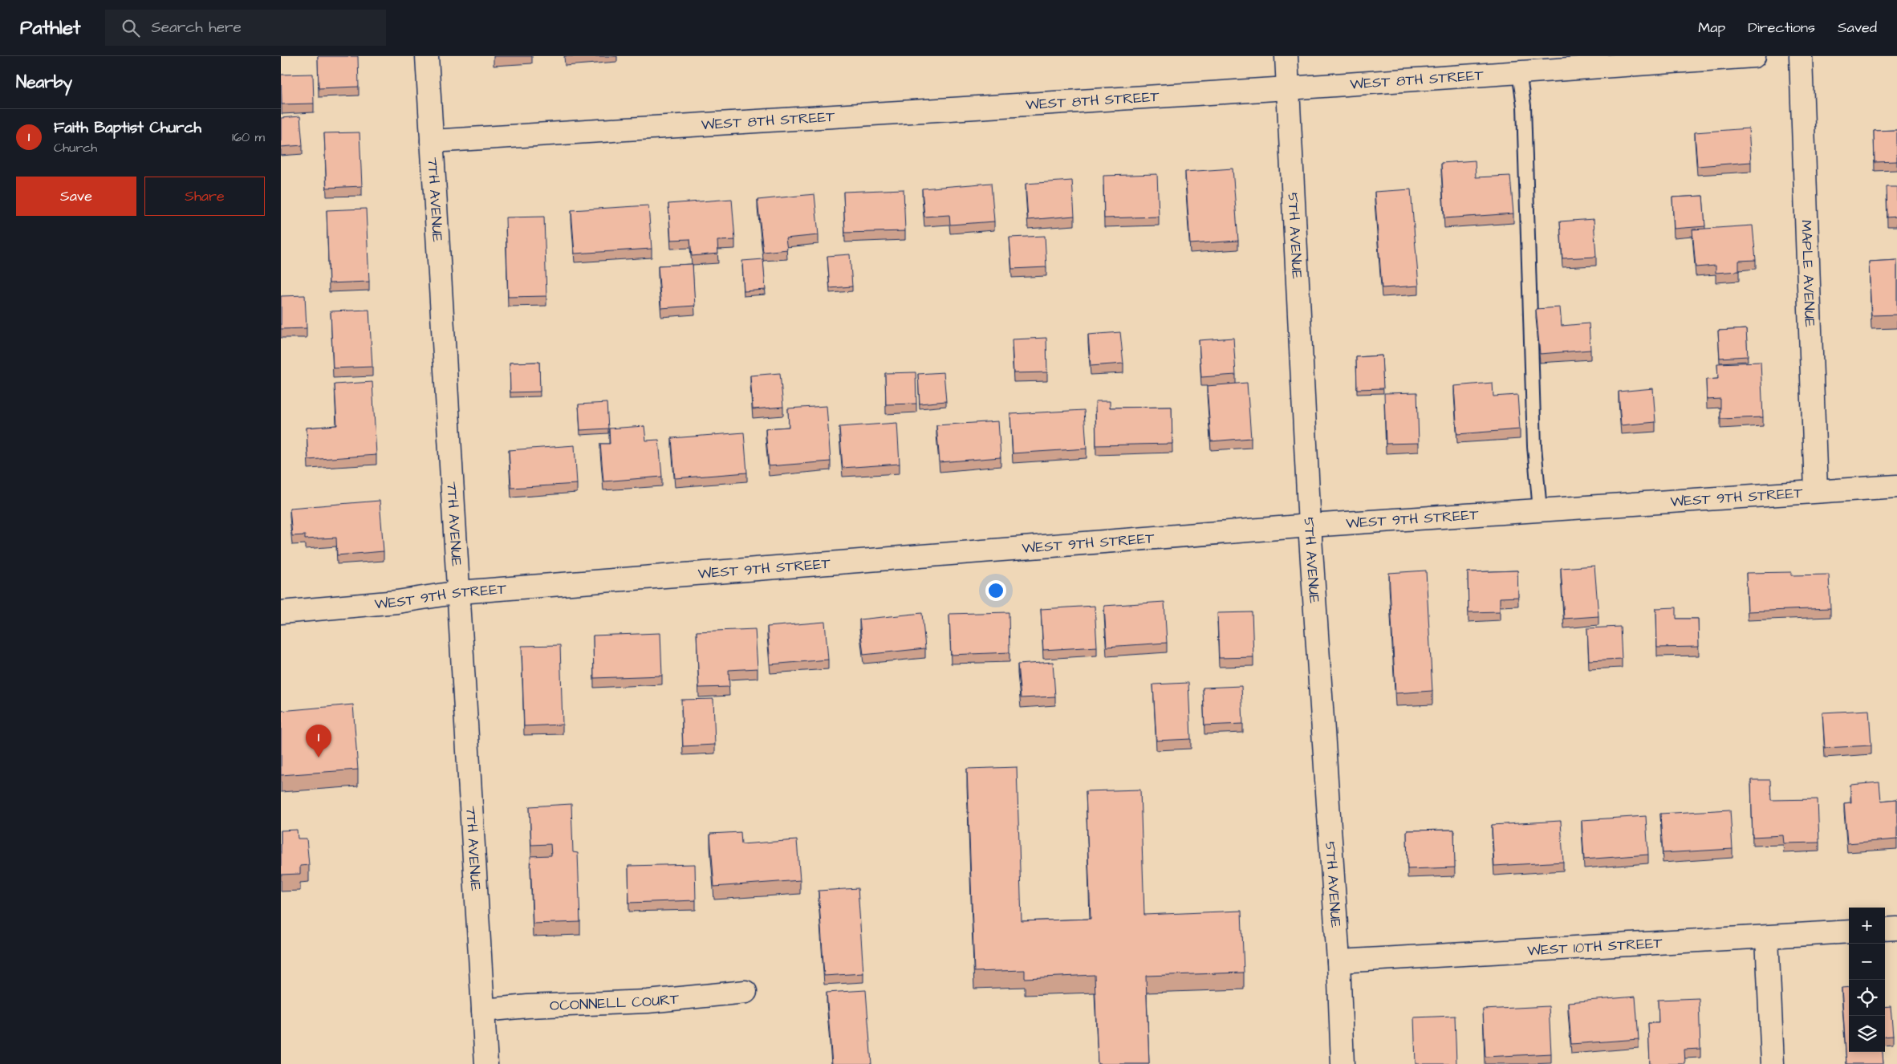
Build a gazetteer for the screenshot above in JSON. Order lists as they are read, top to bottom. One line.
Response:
{"streets":{"street":["WEST 8TH STREET","7TH AVENUE","5TH AVENUE","MAPLE AVENUE","WEST 9TH STREET","WEST 10TH STREET","OCONNELL COURT"]},"crossings":[["WEST 8TH STREET","7TH AVENUE"],["WEST 8TH STREET","5TH AVENUE"],["7TH AVENUE","WEST 9TH STREET"],["7TH AVENUE","OCONNELL COURT"],["5TH AVENUE","WEST 9TH STREET"],["5TH AVENUE","WEST 10TH STREET"],["MAPLE AVENUE","WEST 9TH STREET"]],"page":{"header":"Pathlet","search":"Search here","nav":["Map","Directions","Saved"],"heading":"Nearby","list":[{"mark":"1","name":"Faith Baptist Church","note":"Church","value":"160 m"}],"buttons":["Save","Share"],"pins":"1","map_buttons":["+","−"]}}
